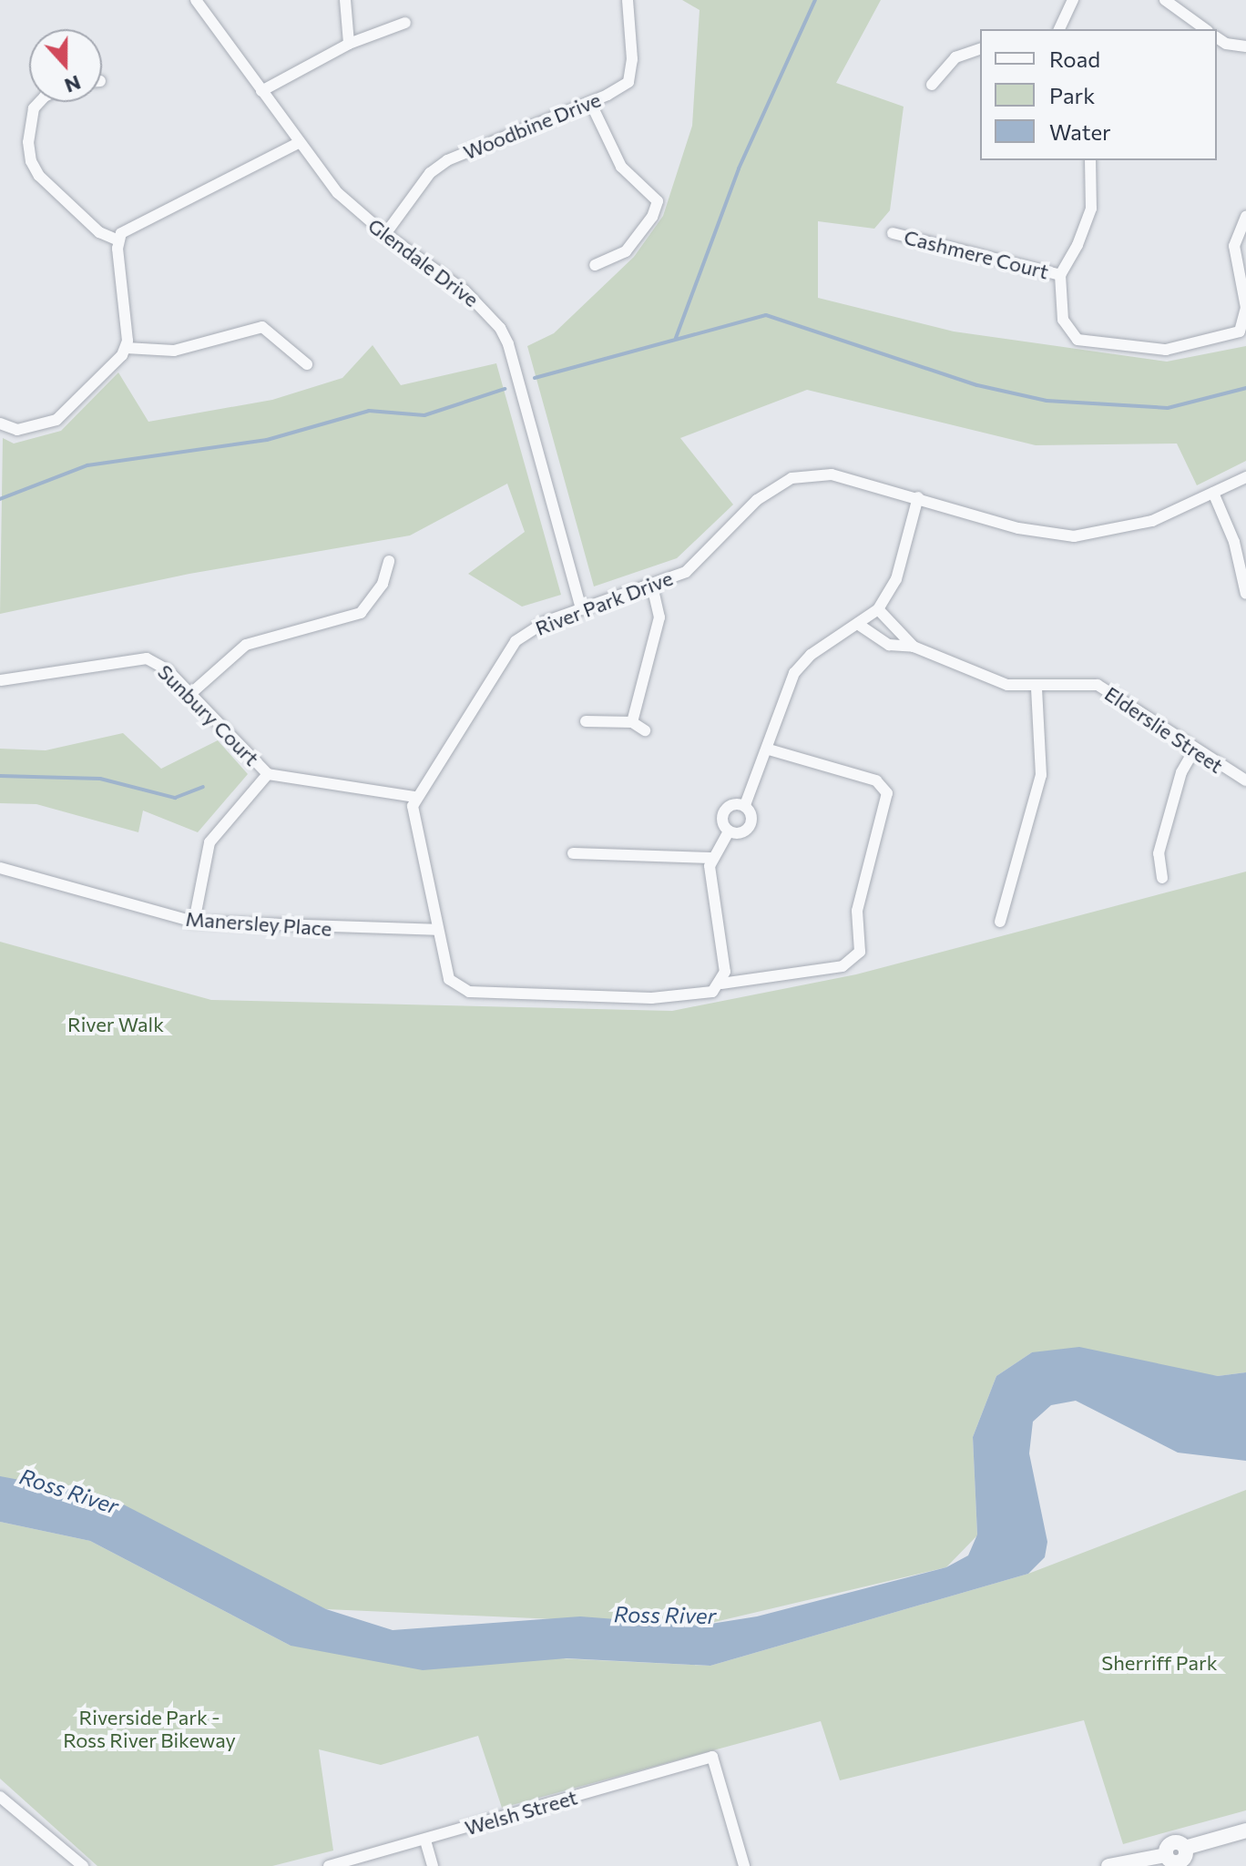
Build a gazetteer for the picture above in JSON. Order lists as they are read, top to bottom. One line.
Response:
{"streets":{"street":["Woodbine Drive","Cashmere Court","Glendale Drive","River Park Drive","Sunbury Court","Elderslie Street","Manersley Place","Welsh Street"]},"crossings":[["Woodbine Drive","Glendale Drive"],["Glendale Drive","River Park Drive"],["River Park Drive","Sunbury Court"]],"water":["Ross River"],"parks":["River Walk","Sherriff Park","Riverside Park - Ross River Bikeway"],"legend":["Road","Park","Water"],"north":"bottom"}
